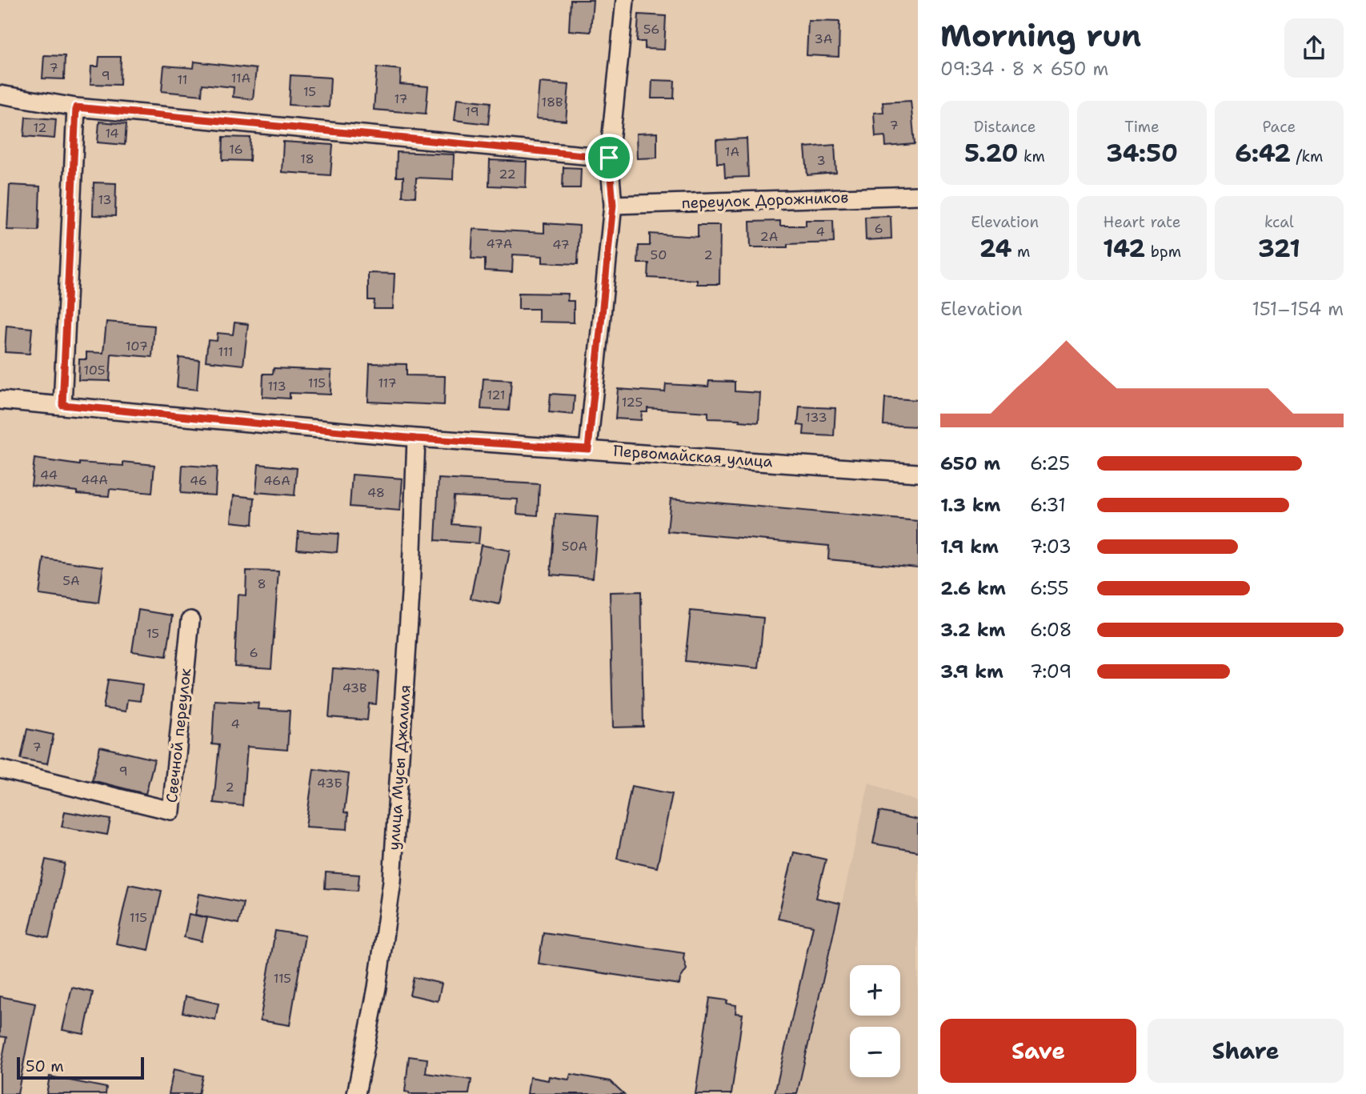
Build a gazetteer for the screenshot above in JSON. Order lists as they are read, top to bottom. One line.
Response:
{"streets":{"street":["переулок Дорожников","Первомайская улица","Свечной переулок","улица Мусы Джалиля"]},"crossings":[["Первомайская улица","улица Мусы Джалиля"]],"house_numbers":["56","3А","7","9","11А","11","15","17","18В","19","7","12","14","16","1А","18","3","22","13","6","4","2А","47А","47","50","2","107","111","105","115","117","113","121","125","133","44","44А","46","46А","48","50А","5А","8","15","6","43В","4","7","9","43Б","2","115","115"],"scale_bar":"50 m","page":{"heading":["Morning run","09:34 · 8 × 650 m"],"stats":[["Distance","5.20 km"],["Time","34:50"],["Pace","6:42 /km"],["Elevation","24 m"],["Heart rate","142 bpm"],["kcal","321"]],"chart":["Elevation","151–154 m"],"list":[{"name":"650 m","note":"6:25"},{"name":"1.3 km","note":"6:31"},{"name":"1.9 km","note":"7:03"},{"name":"2.6 km","note":"6:55"},{"name":"3.2 km","note":"6:08"},{"name":"3.9 km","note":"7:09"}],"map_buttons":["+","−"],"buttons":["Save","Share"],"scale":"50 m"}}
